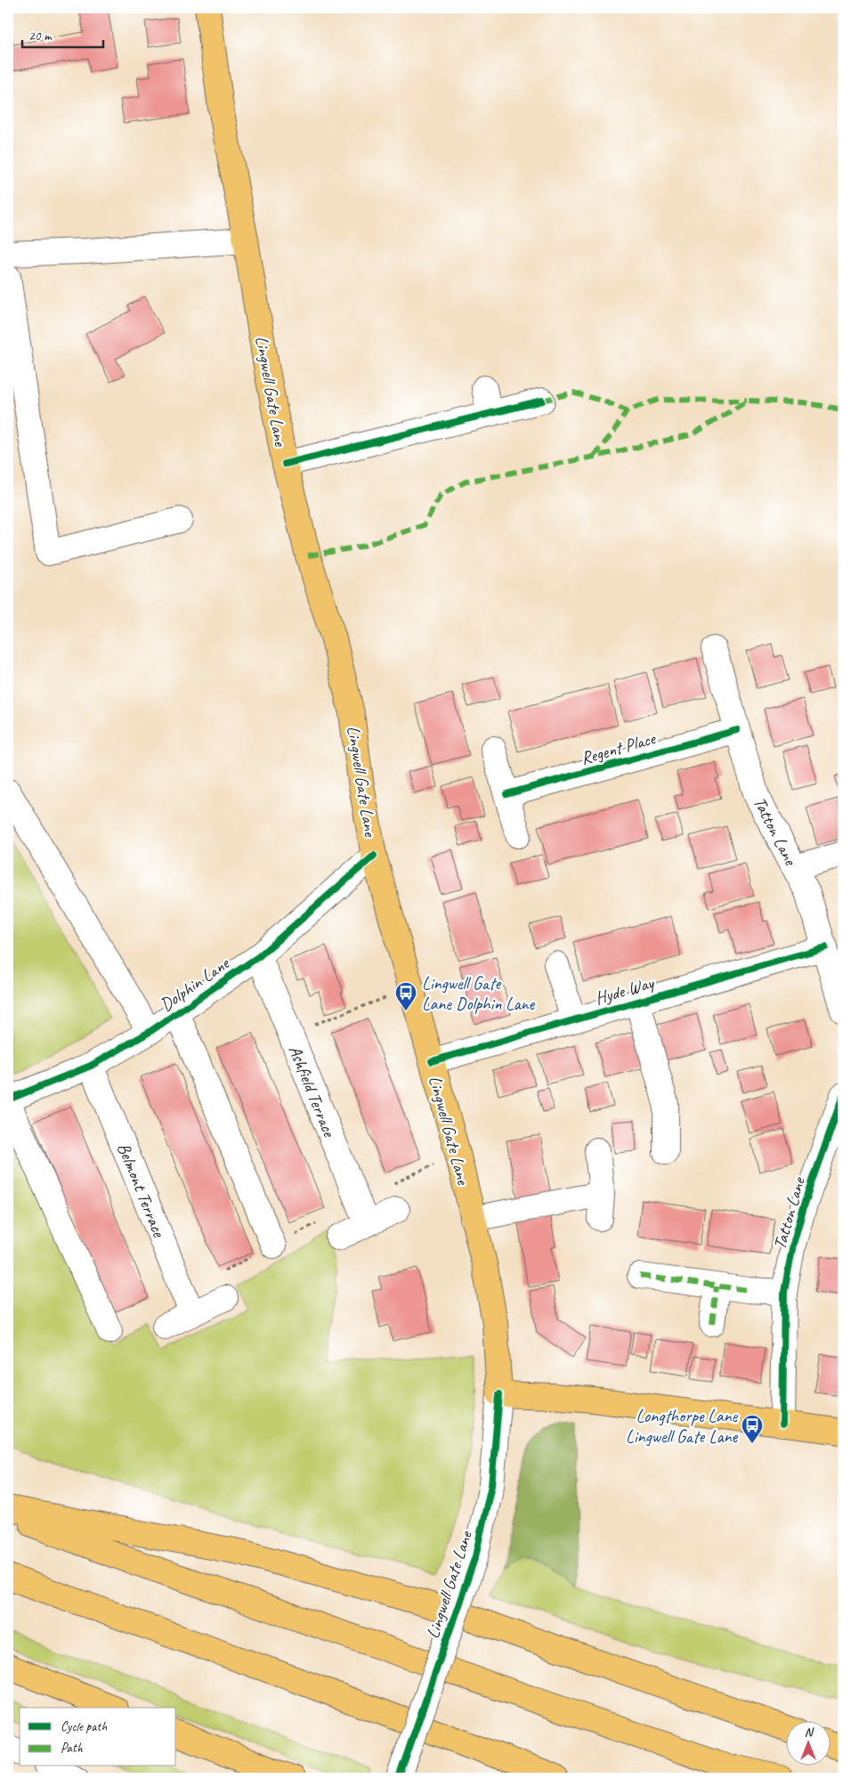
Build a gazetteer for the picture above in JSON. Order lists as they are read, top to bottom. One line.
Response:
{"streets":{"main road":["Lingwell Gate Lane"],"street":["Regent Place","Tatton Lane","Dolphin Lane","Hyde Way","Ashfield Terrace","Belmont Terrace"]},"crossings":[["Lingwell Gate Lane","Dolphin Lane"],["Lingwell Gate Lane","Hyde Way"],["Regent Place","Tatton Lane"],["Tatton Lane","Hyde Way"],["Dolphin Lane","Ashfield Terrace"],["Dolphin Lane","Belmont Terrace"]],"places":{"bus stop":["Lingwell Gate Lane Dolphin Lane","Longthorpe Lane Lingwell Gate Lane"]},"legend":["Cycle path","Path"],"scale_bar":"20 m","north":"top"}
